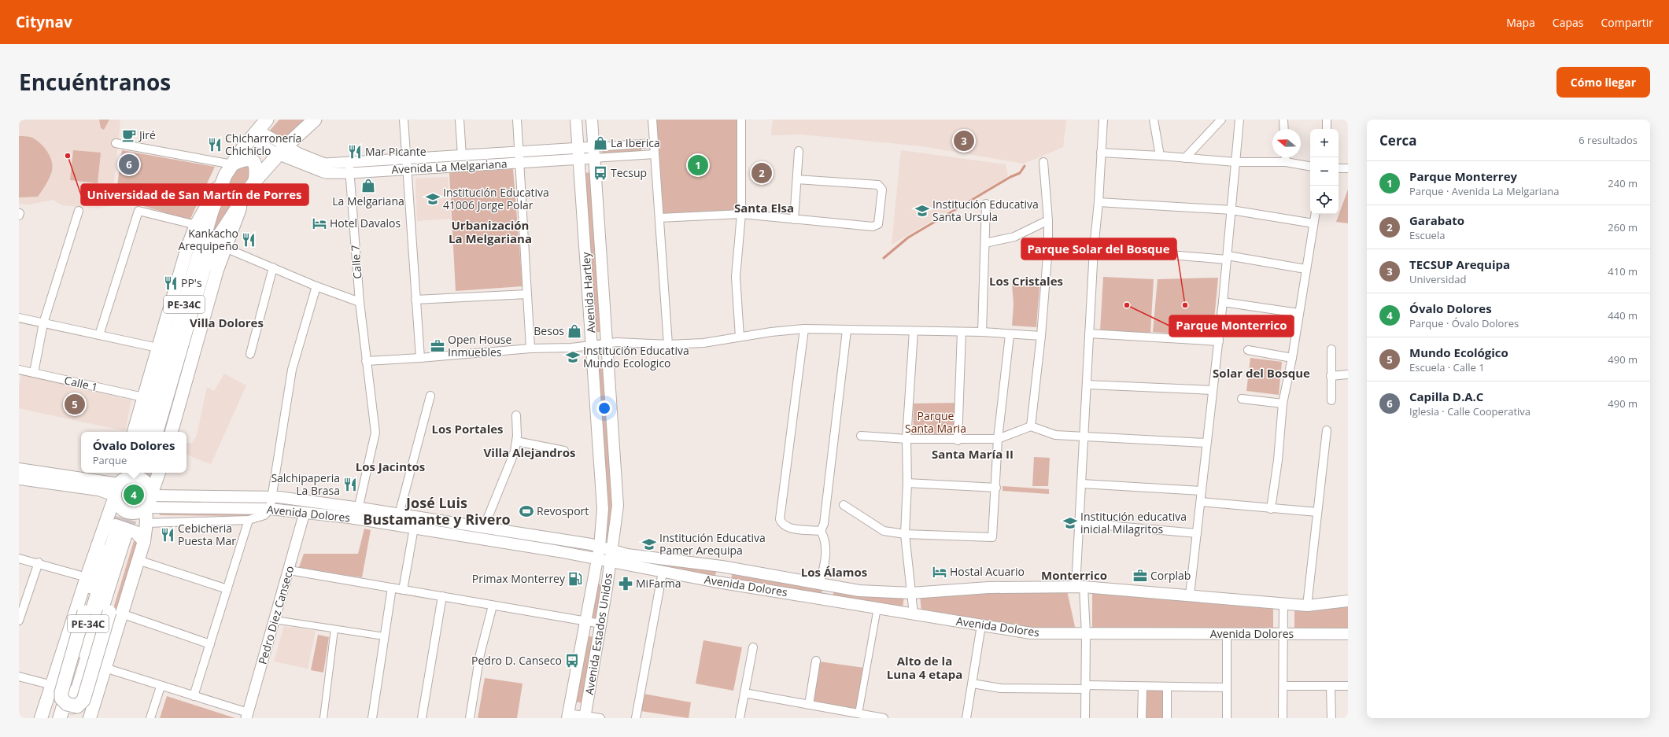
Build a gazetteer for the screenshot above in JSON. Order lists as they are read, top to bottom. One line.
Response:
{"streets":{"highway":["PE-34C"],"main road":["Avenida Hartley","Avenida Dolores","Avenida Estados Unidos"],"street":["Avenida La Melgariana","Calle 7","Calle 1","Pedro Diez Canseco"]},"crossings":[["Avenida La Melgariana","Calle 7"],["Avenida La Melgariana","Avenida Hartley"],["Avenida La Melgariana","PE-34C"],["Calle 7","Avenida Dolores"],["Avenida Hartley","Avenida Dolores"],["Avenida Hartley","Avenida Estados Unidos"],["Avenida Dolores","Pedro Diez Canseco"],["Avenida Dolores","Avenida Estados Unidos"]],"districts":["Santa Elsa","Urbanización La Melgariana","Los Cristales","Villa Dolores","Solar del Bosque","Los Portales","Villa Alejandros","Santa María II","Los Jacintos","José Luis Bustamante y Rivero","Los Álamos","Monterrico","Alto de la Luna 4 etapa"],"parks":["Parque Santa Maria"],"places":{"cafe":["Jiré"],"shop":["La Iberica","La Melgariana","Besos"],"restaurant":["Chicharronería Chichiclo","Mar Picante","Kankacho Arequipeño","PP's","Salchipaperia La Brasa","Cebicheria Puesta Mar"],"other":["Universidad de San Martín de Porres","Parque Monterrico","Parque Solar del Bosque"],"bus stop":["Tecsup","Pedro D. Canseco"],"school or university":["Institución Educativa 41006 Jorge Polar","Institución Educativa Santa Ursula","Institución Educativa Mundo Ecologico","Institución educativa inicial Milagritos","Institución Educativa Pamer Arequipa"],"hotel":["Hotel Davalos","Hostal Acuario"],"office":["Open House Inmuebles","Corplab"],"sports":["Revosport"],"fuel station":["Primax Monterrey"],"pharmacy":["MiFarma"]},"north":"left","page":{"header":"Citynav","nav":["Mapa","Capas","Compartir"],"title":"Encuéntranos","buttons":"Cómo llegar","heading":["Cerca","6 resultados"],"map_buttons":["+","−"],"pins":["3","6","1","2","5","4"],"list":[{"mark":"1","name":"Parque Monterrey","note":"Parque · Avenida La Melgariana","value":"240 m"},{"mark":"2","name":"Garabato","note":"Escuela","value":"260 m"},{"mark":"3","name":"TECSUP Arequipa","note":"Universidad","value":"410 m"},{"mark":"4","name":"Óvalo Dolores","note":"Parque · Óvalo Dolores","value":"440 m"},{"mark":"5","name":"Mundo Ecológico","note":"Escuela · Calle 1","value":"490 m"},{"mark":"6","name":"Capilla D.A.C","note":"Iglesia · Calle Cooperativa","value":"490 m"}],"popup":["Óvalo Dolores","Parque"]}}
